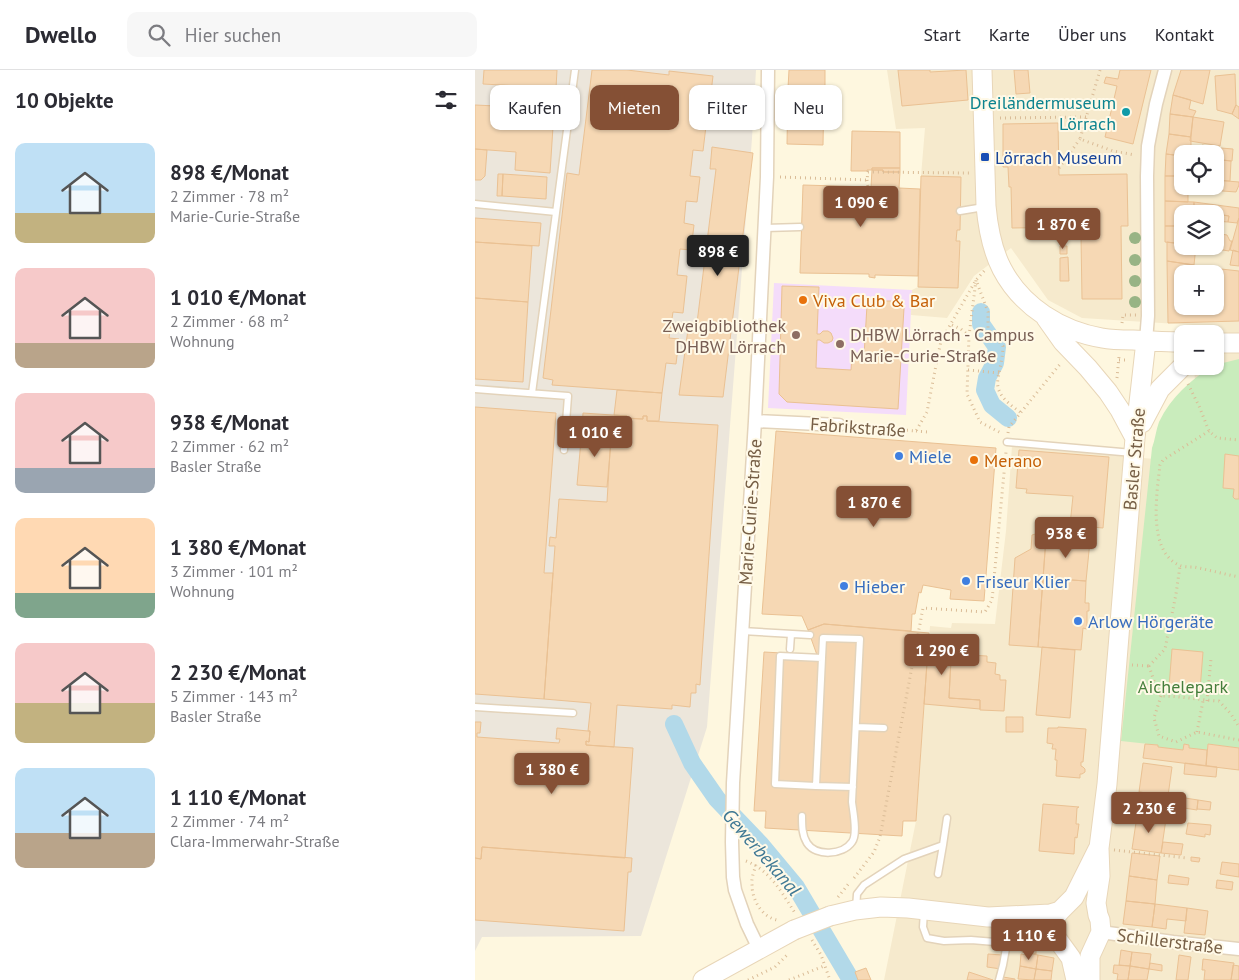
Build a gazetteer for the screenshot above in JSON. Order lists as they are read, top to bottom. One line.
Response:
{"streets":{"street":["Fabrikstraße","Basler Straße","Marie-Curie-Straße","Schillerstraße"]},"crossings":[["Fabrikstraße","Marie-Curie-Straße"],["Basler Straße","Schillerstraße"]],"water":["Gewerbekanal"],"parks":["Aichelepark"],"places":{"other":["Dreiländermuseum Lörrach","Viva Club & Bar","Zweigbibliothek DHBW Lörrach","DHBW Lörrach - Campus Marie-Curie-Straße","Miele","Merano","Friseur Klier","Hieber","Arlow Hörgeräte"],"transit":["Lörrach Museum"]},"page":{"header":"Dwello","search":"Hier suchen","nav":["Start","Karte","Über uns","Kontakt"],"heading":"10 Objekte","chip":["Kaufen","Mieten","Filter","Neu"],"list":[{"name":"898 €/Monat","note":"2 Zimmer · 78 m² · Marie-Curie-Straße"},{"name":"1 010 €/Monat","note":"2 Zimmer · 68 m² · Wohnung"},{"name":"938 €/Monat","note":"2 Zimmer · 62 m² · Basler Straße"},{"name":"1 380 €/Monat","note":"3 Zimmer · 101 m² · Wohnung"},{"name":"2 230 €/Monat","note":"5 Zimmer · 143 m² · Basler Straße"},{"name":"1 110 €/Monat","note":"2 Zimmer · 74 m² · Clara-Immerwahr-Straße"}],"map_buttons":["+","−"],"price":["1 090 €","1 870 €","898 €","1 010 €","1 870 €","938 €","1 290 €","1 380 €","2 230 €","1 110 €"]}}
